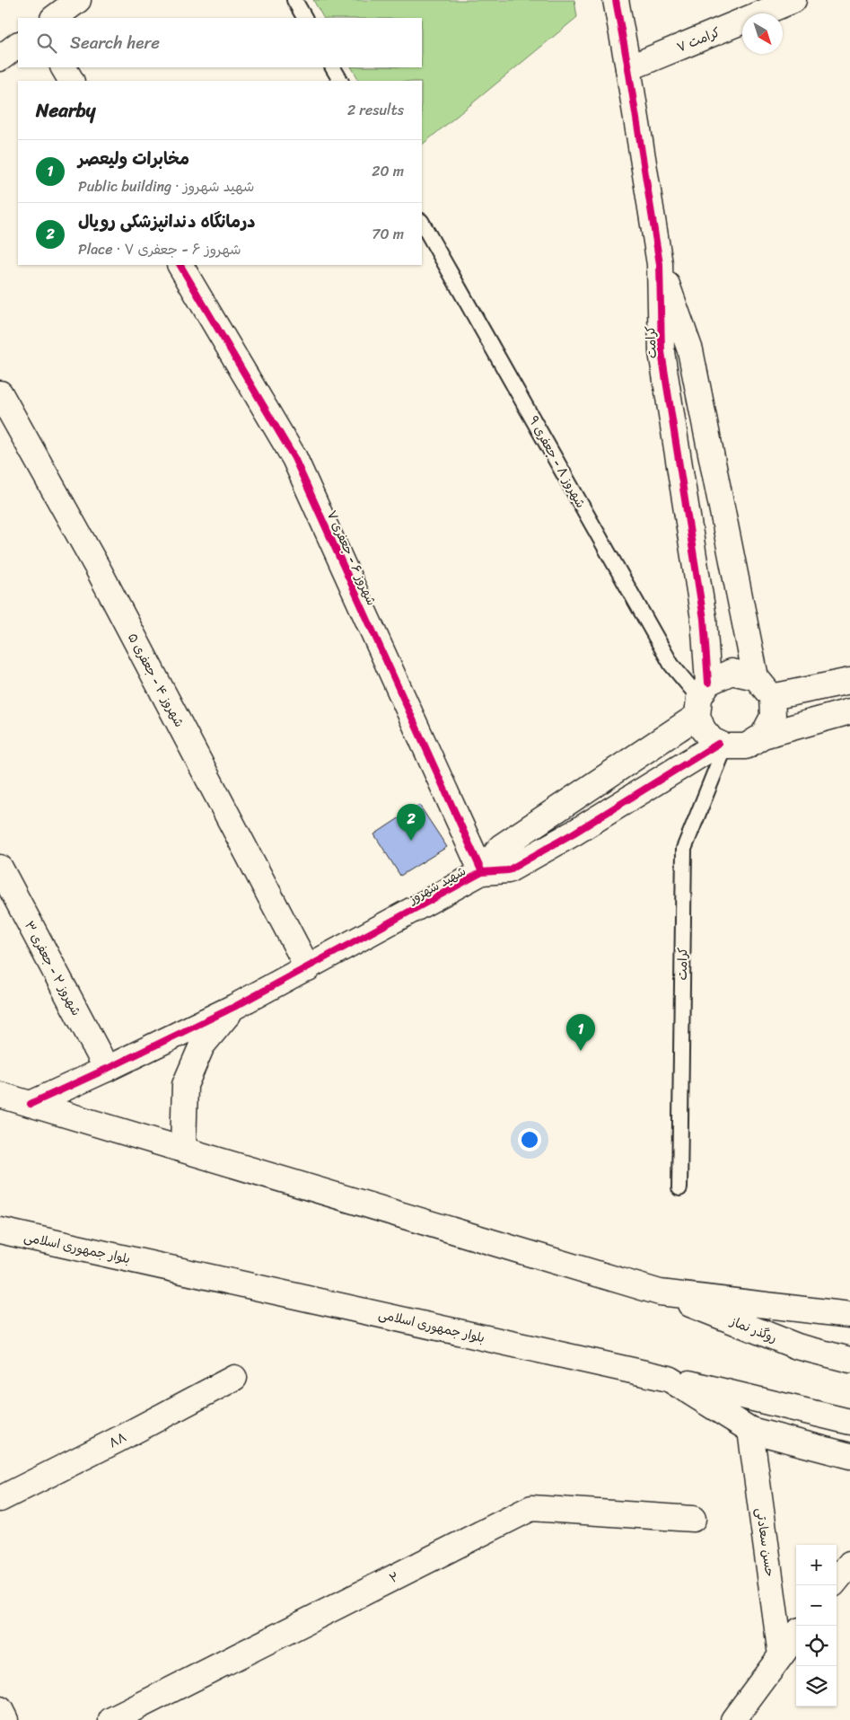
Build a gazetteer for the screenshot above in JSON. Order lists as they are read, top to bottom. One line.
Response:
{"streets":{"street":["کرامت ۷","کرامت","شهروز ۶ - جعفری ۷","شهروز ۴ - جعفری ۵","شهید شهروز","شهروز ۲ - جعفری ۳","بلوار جمهوری اسلامی","روگذر نماز","۸۸","حسن سعادتی","۲"],"lane":["شهروز ۸ - جعفری ۹"]},"crossings":[["کرامت ۷","کرامت"],["کرامت","شهروز ۸ - جعفری ۹"],["کرامت","شهید شهروز"],["شهروز ۸ - جعفری ۹","شهید شهروز"],["شهروز ۶ - جعفری ۷","شهید شهروز"],["شهروز ۴ - جعفری ۵","شهید شهروز"],["شهید شهروز","شهروز ۲ - جعفری ۳"],["بلوار جمهوری اسلامی","حسن سعادتی"]],"north":"bottom right","page":{"search":"Search here","heading":["Nearby","2 results"],"list":[{"mark":"1","name":"مخابرات ولیعصر","note":"Public building · شهید شهروز","value":"20 m"},{"mark":"2","name":"درمانگاه دندانپزشکی رویال","note":"Place · شهروز ۶ - جعفری ۷","value":"70 m"}],"pins":["2","1"],"map_buttons":["+","−"]}}
